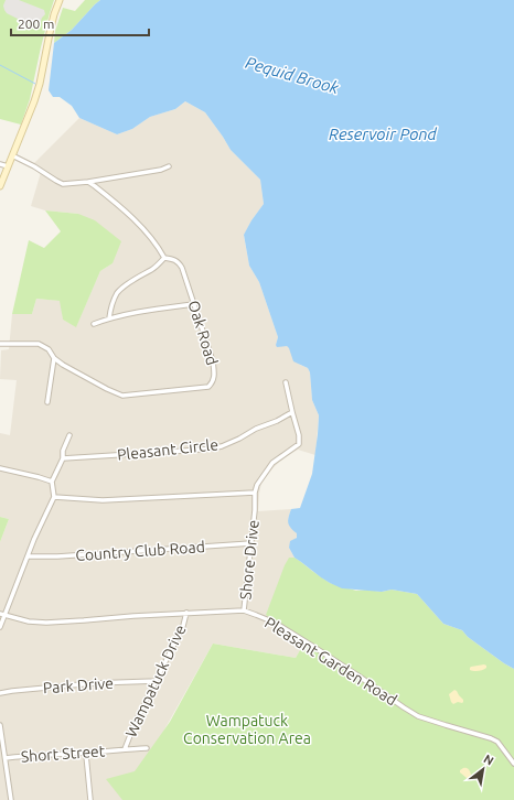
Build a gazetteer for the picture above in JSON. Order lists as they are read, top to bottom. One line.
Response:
{"streets":{"street":["Oak Road","Pleasant Circle","Country Club Road","Shore Drive","Pleasant Garden Road","Wampatuck Drive","Park Drive","Short Street"]},"crossings":[["Country Club Road","Shore Drive"],["Shore Drive","Pleasant Garden Road"],["Pleasant Garden Road","Wampatuck Drive"],["Wampatuck Drive","Park Drive"],["Wampatuck Drive","Short Street"]],"water":["Pequid Brook","Reservoir Pond"],"parks":["Wampatuck Conservation Area"],"scale_bar":"200 m","north":"top right"}
